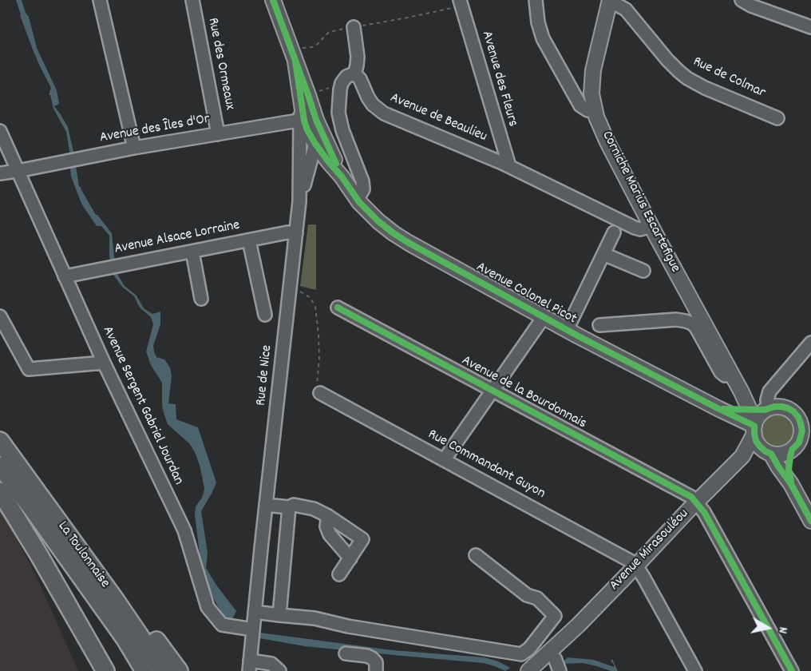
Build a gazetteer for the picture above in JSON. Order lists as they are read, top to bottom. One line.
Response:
{"streets":{"highway":["La Toulonnaise"],"main road":["Corniche Marius Escartefigue","Avenue Colonel Picot","Avenue Mirasouléou"],"street":["Rue des Ormeaux","Rue de Colmar","Avenue des Fleurs","Avenue de Beaulieu","Avenue des Îles d'Or","Avenue Alsace Lorraine","Rue de Nice","Avenue de la Bourdonnais","Avenue Sergent Gabriel Jourdan","Rue Commandant Guyon"]},"crossings":[["Rue des Ormeaux","Avenue des Îles d'Or"],["Rue de Colmar","Corniche Marius Escartefigue"],["Avenue des Fleurs","Avenue de Beaulieu"],["Avenue de Beaulieu","Corniche Marius Escartefigue"],["Avenue des Îles d'Or","Avenue Colonel Picot"],["Avenue des Îles d'Or","Rue de Nice"],["Avenue des Îles d'Or","Avenue Sergent Gabriel Jourdan"],["Corniche Marius Escartefigue","Avenue Colonel Picot"],["Corniche Marius Escartefigue","Avenue Mirasouléou"],["Avenue Alsace Lorraine","Rue de Nice"],["Avenue Alsace Lorraine","Avenue Sergent Gabriel Jourdan"],["Avenue Colonel Picot","Rue de Nice"],["Avenue Colonel Picot","Avenue Mirasouléou"],["Rue de Nice","Avenue Sergent Gabriel Jourdan"],["Avenue de la Bourdonnais","Avenue Mirasouléou"],["Rue Commandant Guyon","Avenue Mirasouléou"]],"north":"right"}
